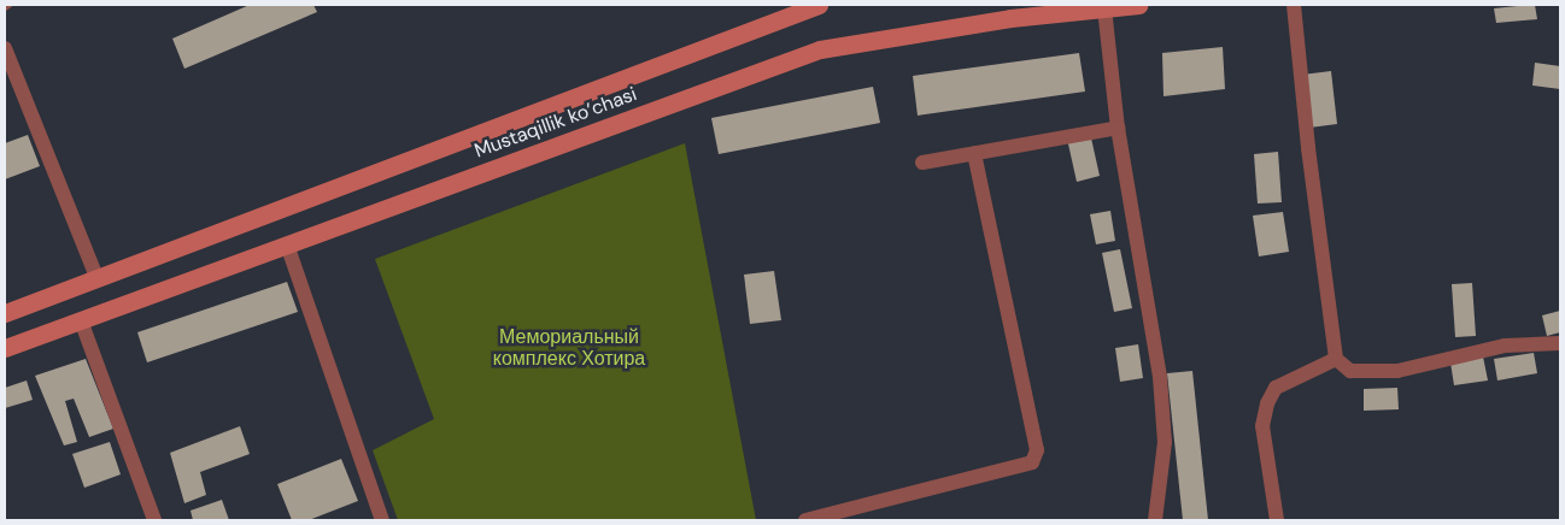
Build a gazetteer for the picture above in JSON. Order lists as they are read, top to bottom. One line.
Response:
{"streets":{"main road":["Mustaqillik ko’chasi"]},"parks":["Мемориальный комплекс Хотира"]}
